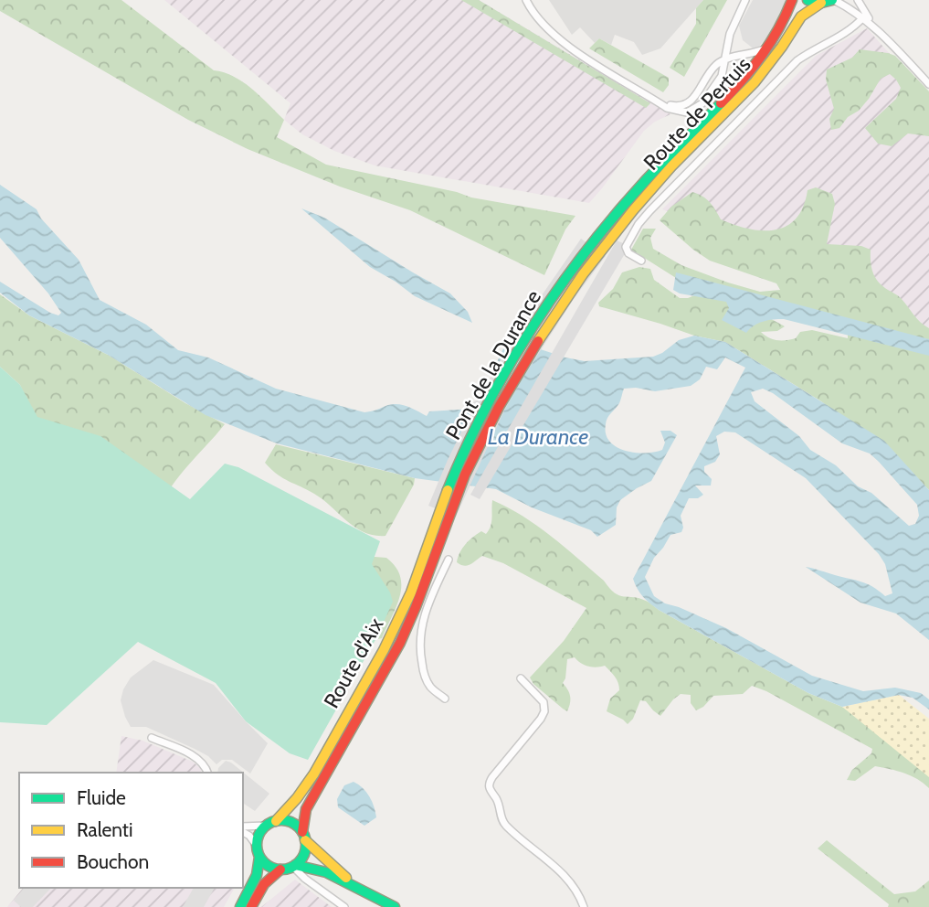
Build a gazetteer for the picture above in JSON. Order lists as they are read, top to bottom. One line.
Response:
{"streets":{"main road":["Route de Pertuis","Pont de la Durance","Route d'Aix"]},"crossings":[["Route de Pertuis","Pont de la Durance"],["Pont de la Durance","Route d'Aix"]],"water":["La Durance"],"legend":["Fluide","Ralenti","Bouchon"]}
